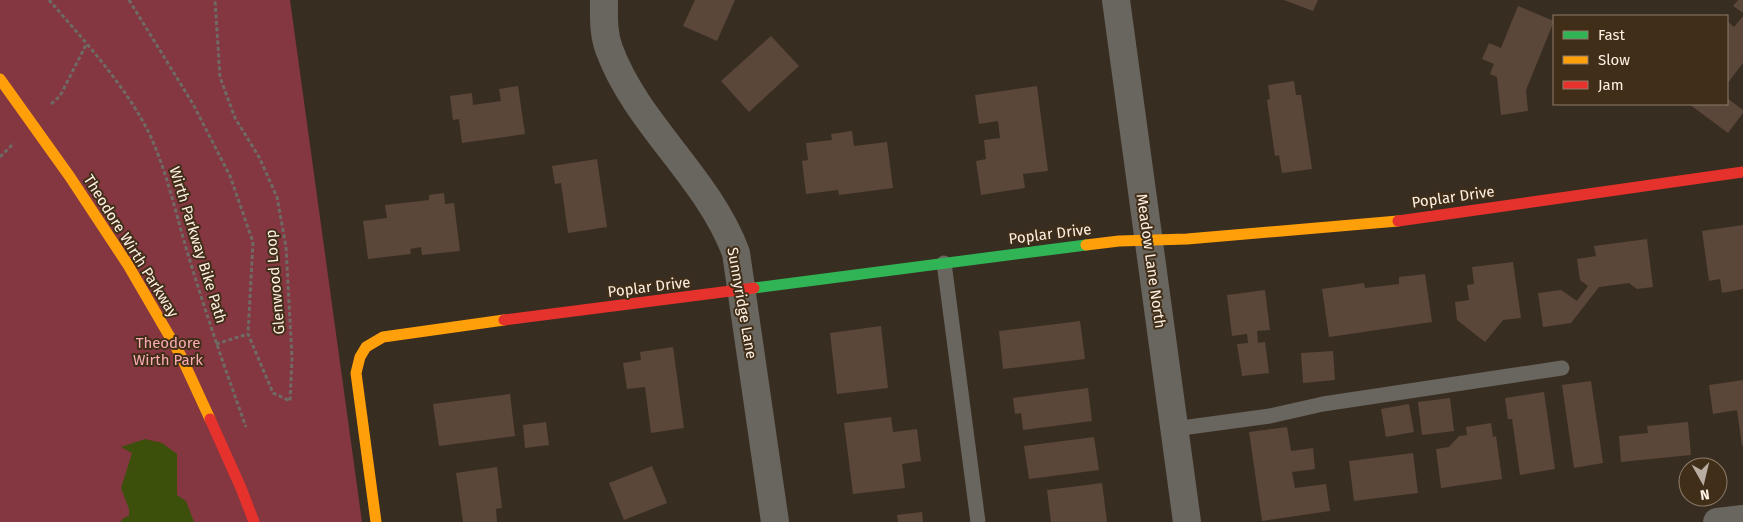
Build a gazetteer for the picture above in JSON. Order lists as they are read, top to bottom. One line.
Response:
{"streets":{"street":["Poplar Drive","Theodore Wirth Parkway","Meadow Lane North","Sunnyridge Lane"],"path":["Wirth Parkway Bike Path","Glenwood Loop"]},"crossings":[["Poplar Drive","Meadow Lane North"],["Poplar Drive","Sunnyridge Lane"]],"parks":["Theodore Wirth Park"],"legend":["Fast","Slow","Jam"],"north":"bottom"}
